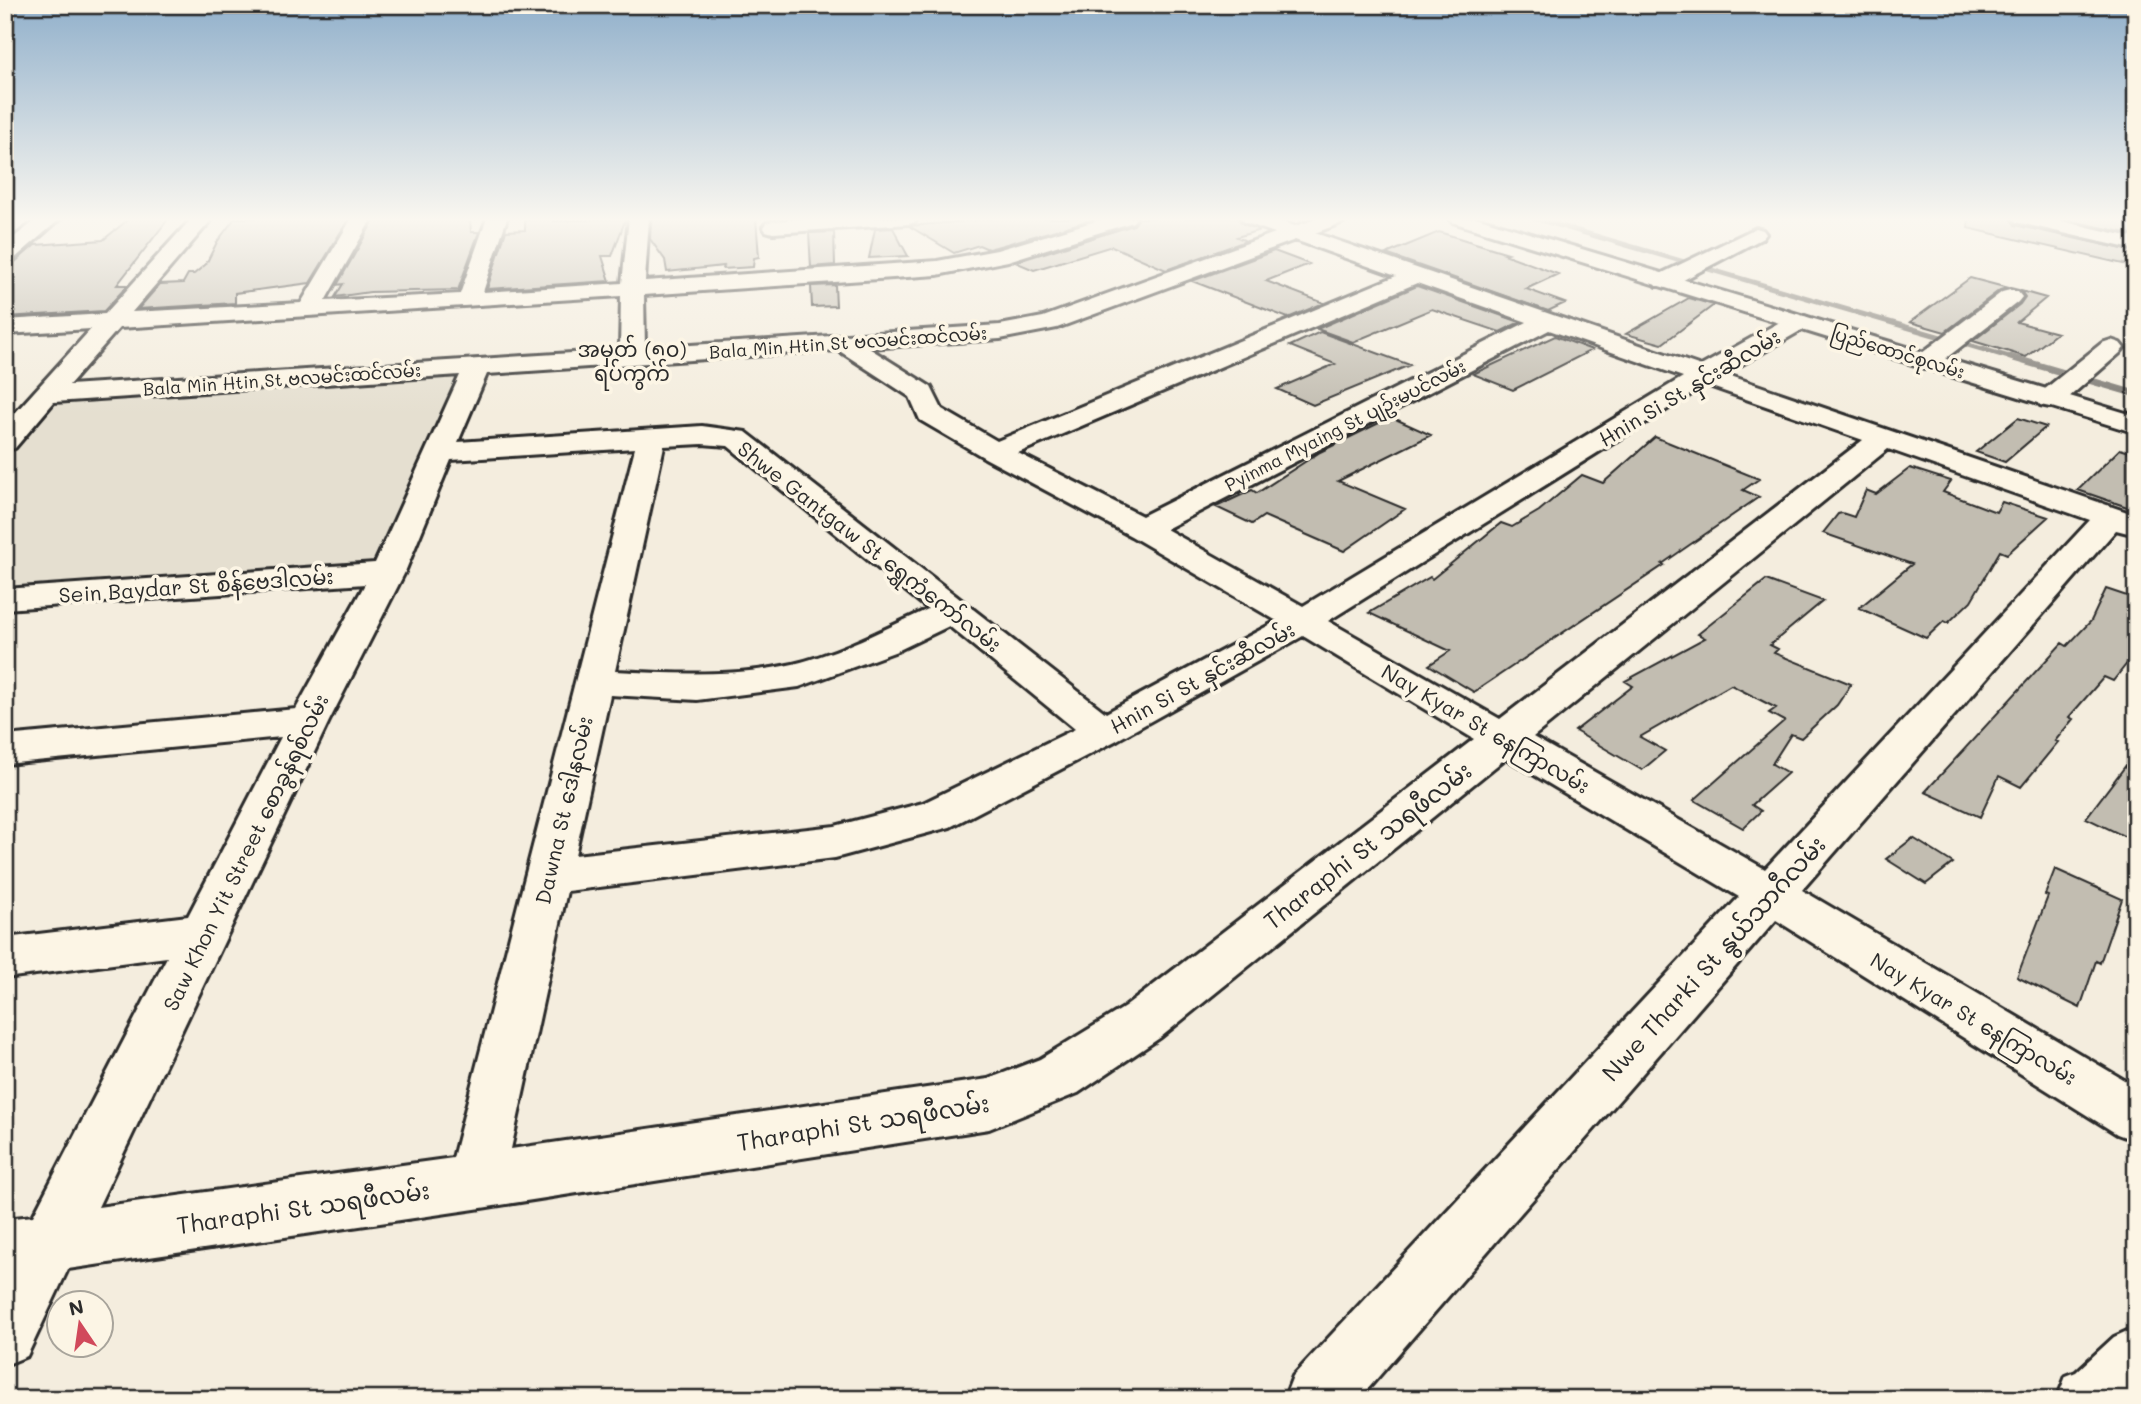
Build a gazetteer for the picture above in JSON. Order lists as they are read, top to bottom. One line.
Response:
{"streets":{"street":["Bala Min Htin St ဗလမင်းထင်လမ်း","ပြည်ထောင်စုလမ်း","Hnin Si St နှင်းဆီလမ်း","Pyinma Myaing St ပျဥ်းမပင်လမ်း","Shwe Gantgaw St ရွှေကံကော်လမ်း","Sein Baydar St စိန်ဗေဒါလမ်း","Nay Kyar St နေကြာလမ်း","Dawna St ဒေါနလမ်း","Tharaphi St သရဖီလမ်း","Saw Khon Yit Street စောခွန်ရစ်လမ်း","Nwe Tharki St နွယ်သာဂီလမ်း"]},"crossings":[["Bala Min Htin St ဗလမင်းထင်လမ်း","Nay Kyar St နေကြာလမ်း"],["Bala Min Htin St ဗလမင်းထင်လမ်း","Saw Khon Yit Street စောခွန်ရစ်လမ်း"],["ပြည်ထောင်စုလမ်း","Hnin Si St နှင်းဆီလမ်း"],["Hnin Si St နှင်းဆီလမ်း","Shwe Gantgaw St ရွှေကံကော်လမ်း"],["Hnin Si St နှင်းဆီလမ်း","Nay Kyar St နေကြာလမ်း"],["Hnin Si St နှင်းဆီလမ်း","Dawna St ဒေါနလမ်း"],["Pyinma Myaing St ပျဥ်းမပင်လမ်း","Nay Kyar St နေကြာလမ်း"],["Shwe Gantgaw St ရွှေကံကော်လမ်း","Dawna St ဒေါနလမ်း"],["Shwe Gantgaw St ရွှေကံကော်လမ်း","Saw Khon Yit Street စောခွန်ရစ်လမ်း"],["Sein Baydar St စိန်ဗေဒါလမ်း","Saw Khon Yit Street စောခွန်ရစ်လမ်း"],["Nay Kyar St နေကြာလမ်း","Tharaphi St သရဖီလမ်း"],["Nay Kyar St နေကြာလမ်း","Nwe Tharki St နွယ်သာဂီလမ်း"],["Dawna St ဒေါနလမ်း","Tharaphi St သရဖီလမ်း"],["Tharaphi St သရဖီလမ်း","Saw Khon Yit Street စောခွန်ရစ်လမ်း"]],"districts":["အမှတ် (၅၀) ရပ်ကွက်"],"north":"top"}
